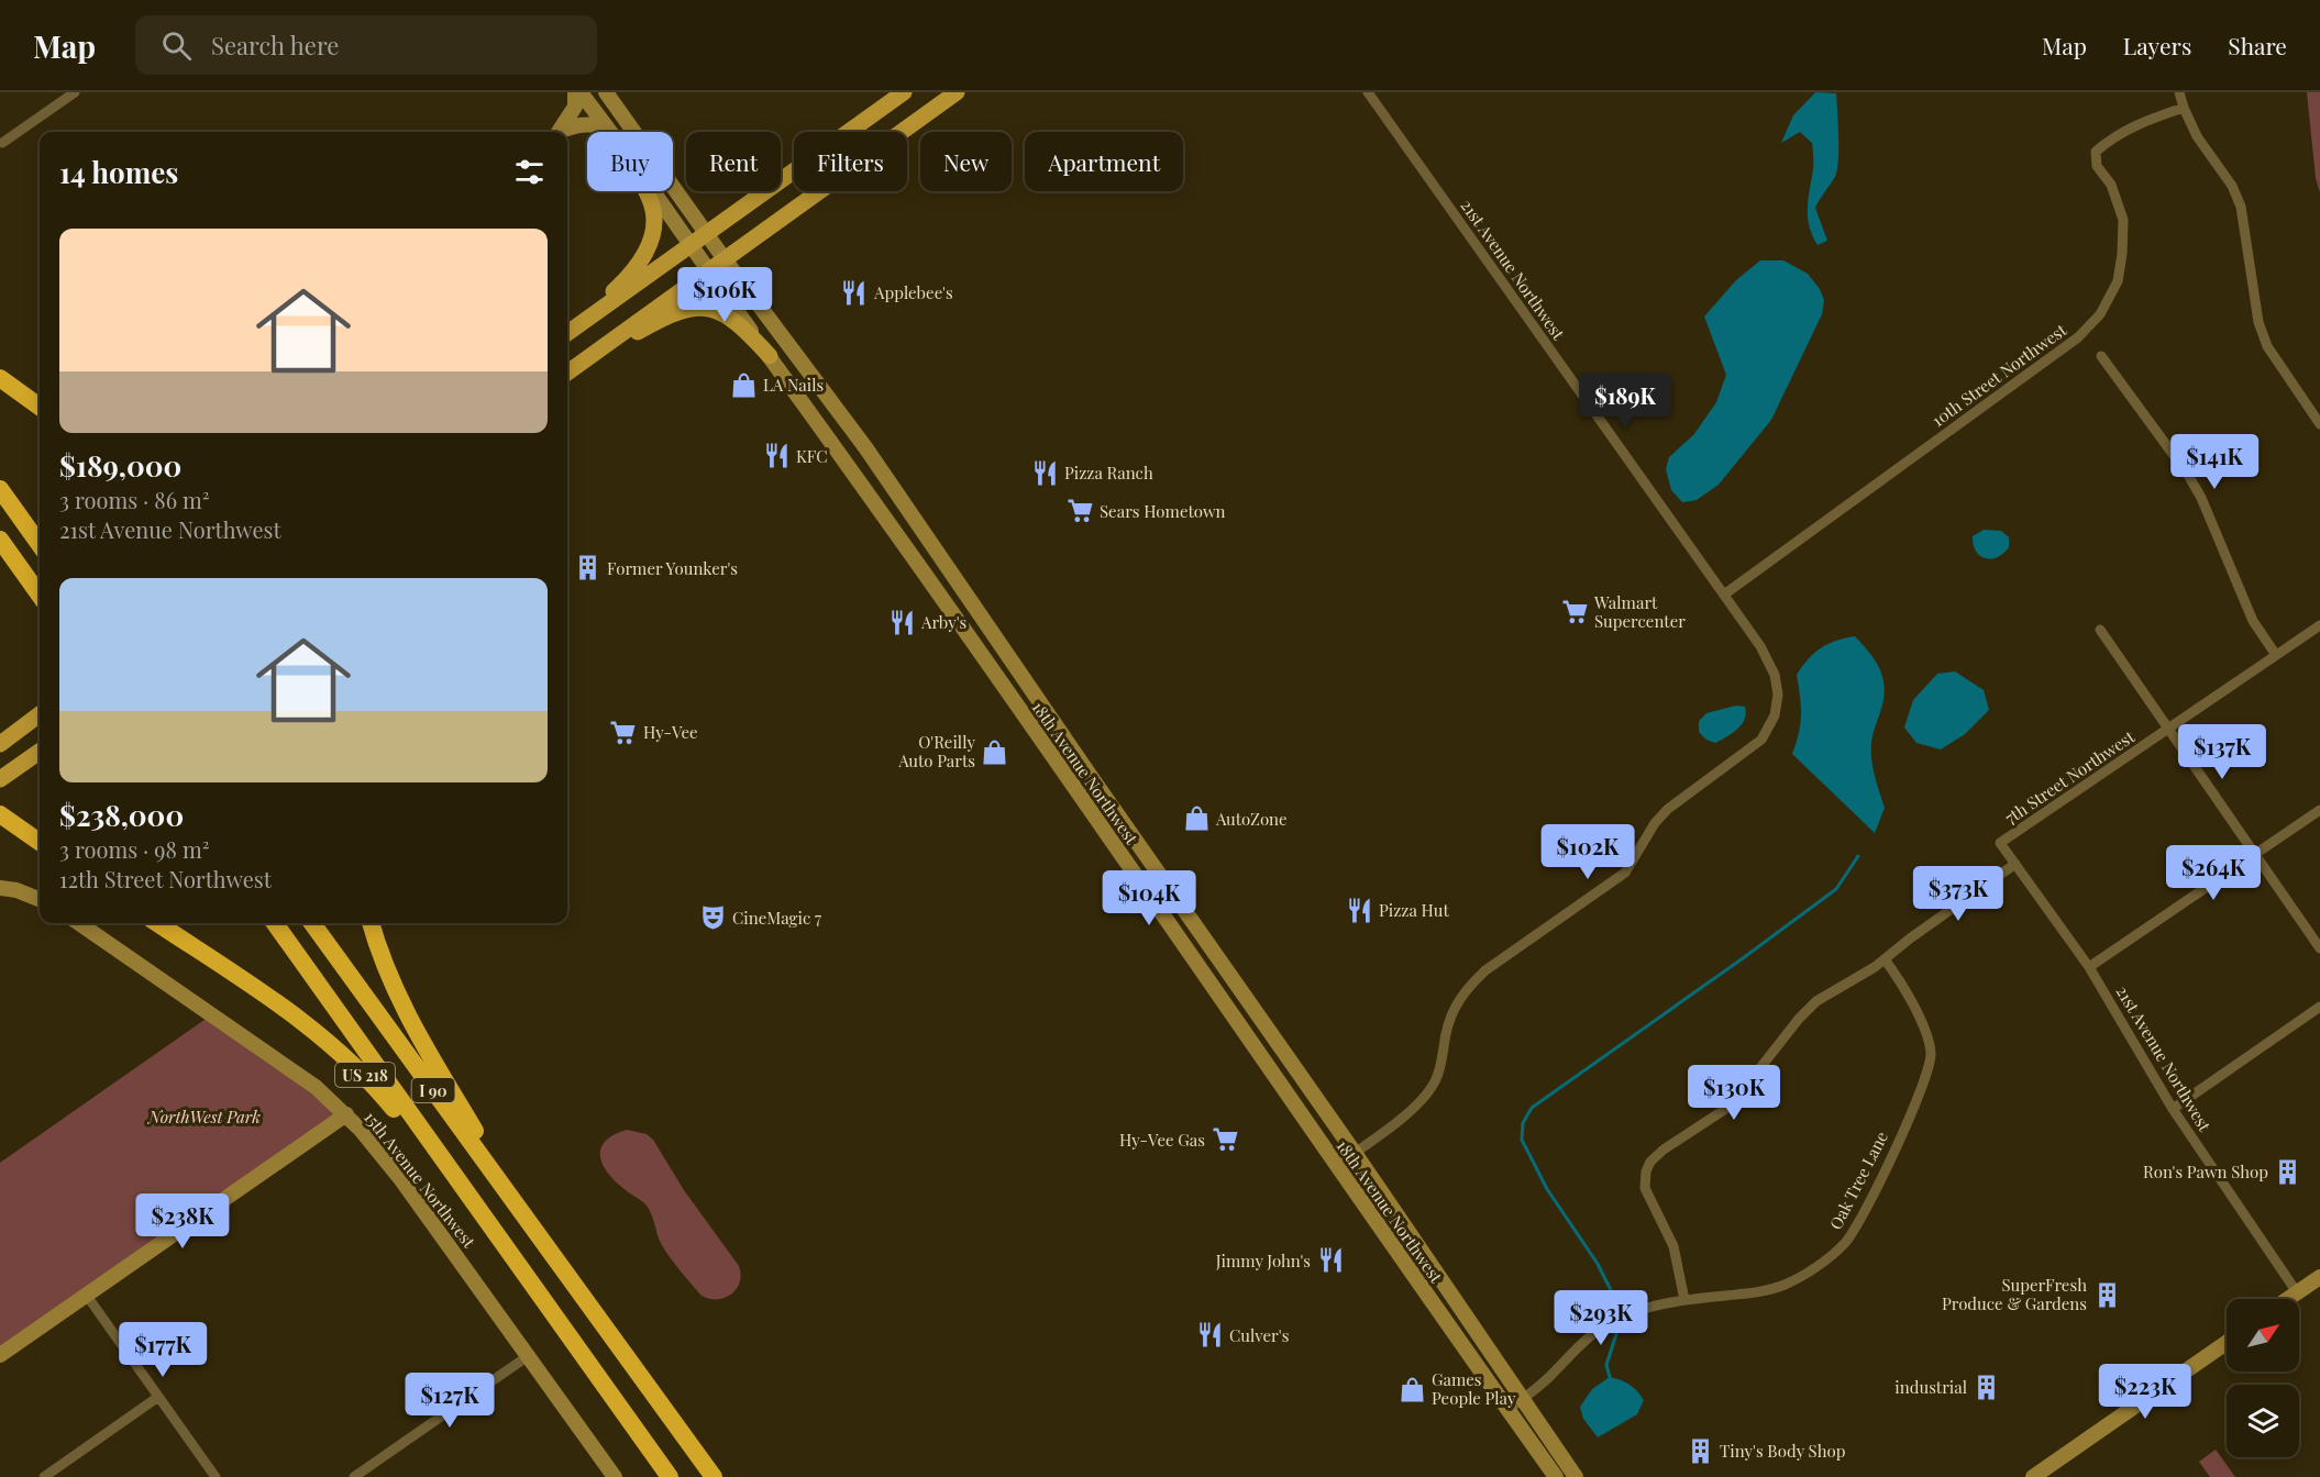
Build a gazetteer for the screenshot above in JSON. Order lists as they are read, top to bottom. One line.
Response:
{"streets":{"highway":["US 218","I 90"],"street":["21st Avenue Northwest","10th Street Northwest","18th Avenue Northwest","7th Street Northwest","15th Avenue Northwest","Oak Tree Lane"]},"crossings":[["21st Avenue Northwest","10th Street Northwest"],["21st Avenue Northwest","18th Avenue Northwest"],["21st Avenue Northwest","7th Street Northwest"],["18th Avenue Northwest","Oak Tree Lane"],["US 218","I 90"]],"parks":["NorthWest Park"],"places":{"restaurant":["Applebee's","KFC","Pizza Ranch","Arby's","Pizza Hut","Jimmy John's","Culver's"],"shop":["LA Nails","O'Reilly Auto Parts","AutoZone","Games People Play"],"supermarket":["Sears Hometown","Walmart Supercenter","Hy-Vee","Hy-Vee Gas"],"building":["Former Younker's","Ron's Pawn Shop","SuperFresh Produce & Gardens","industrial","Tiny's Body Shop"],"theatre":["CineMagic 7"]},"north":"top right","page":{"header":"Map","search":"Search here","nav":["Map","Layers","Share"],"chip":["Buy","Rent","Filters","New","Apartment"],"heading":"14 homes","list":[{"name":"$189,000","note":"3 rooms · 86 m² · 21st Avenue Northwest"},{"name":"$238,000","note":"3 rooms · 98 m² · 12th Street Northwest"}],"price":["$106K","$189K","$141K","$137K","$102K","$264K","$373K","$104K","$130K","$238K","$293K","$177K","$223K","$127K"]}}
